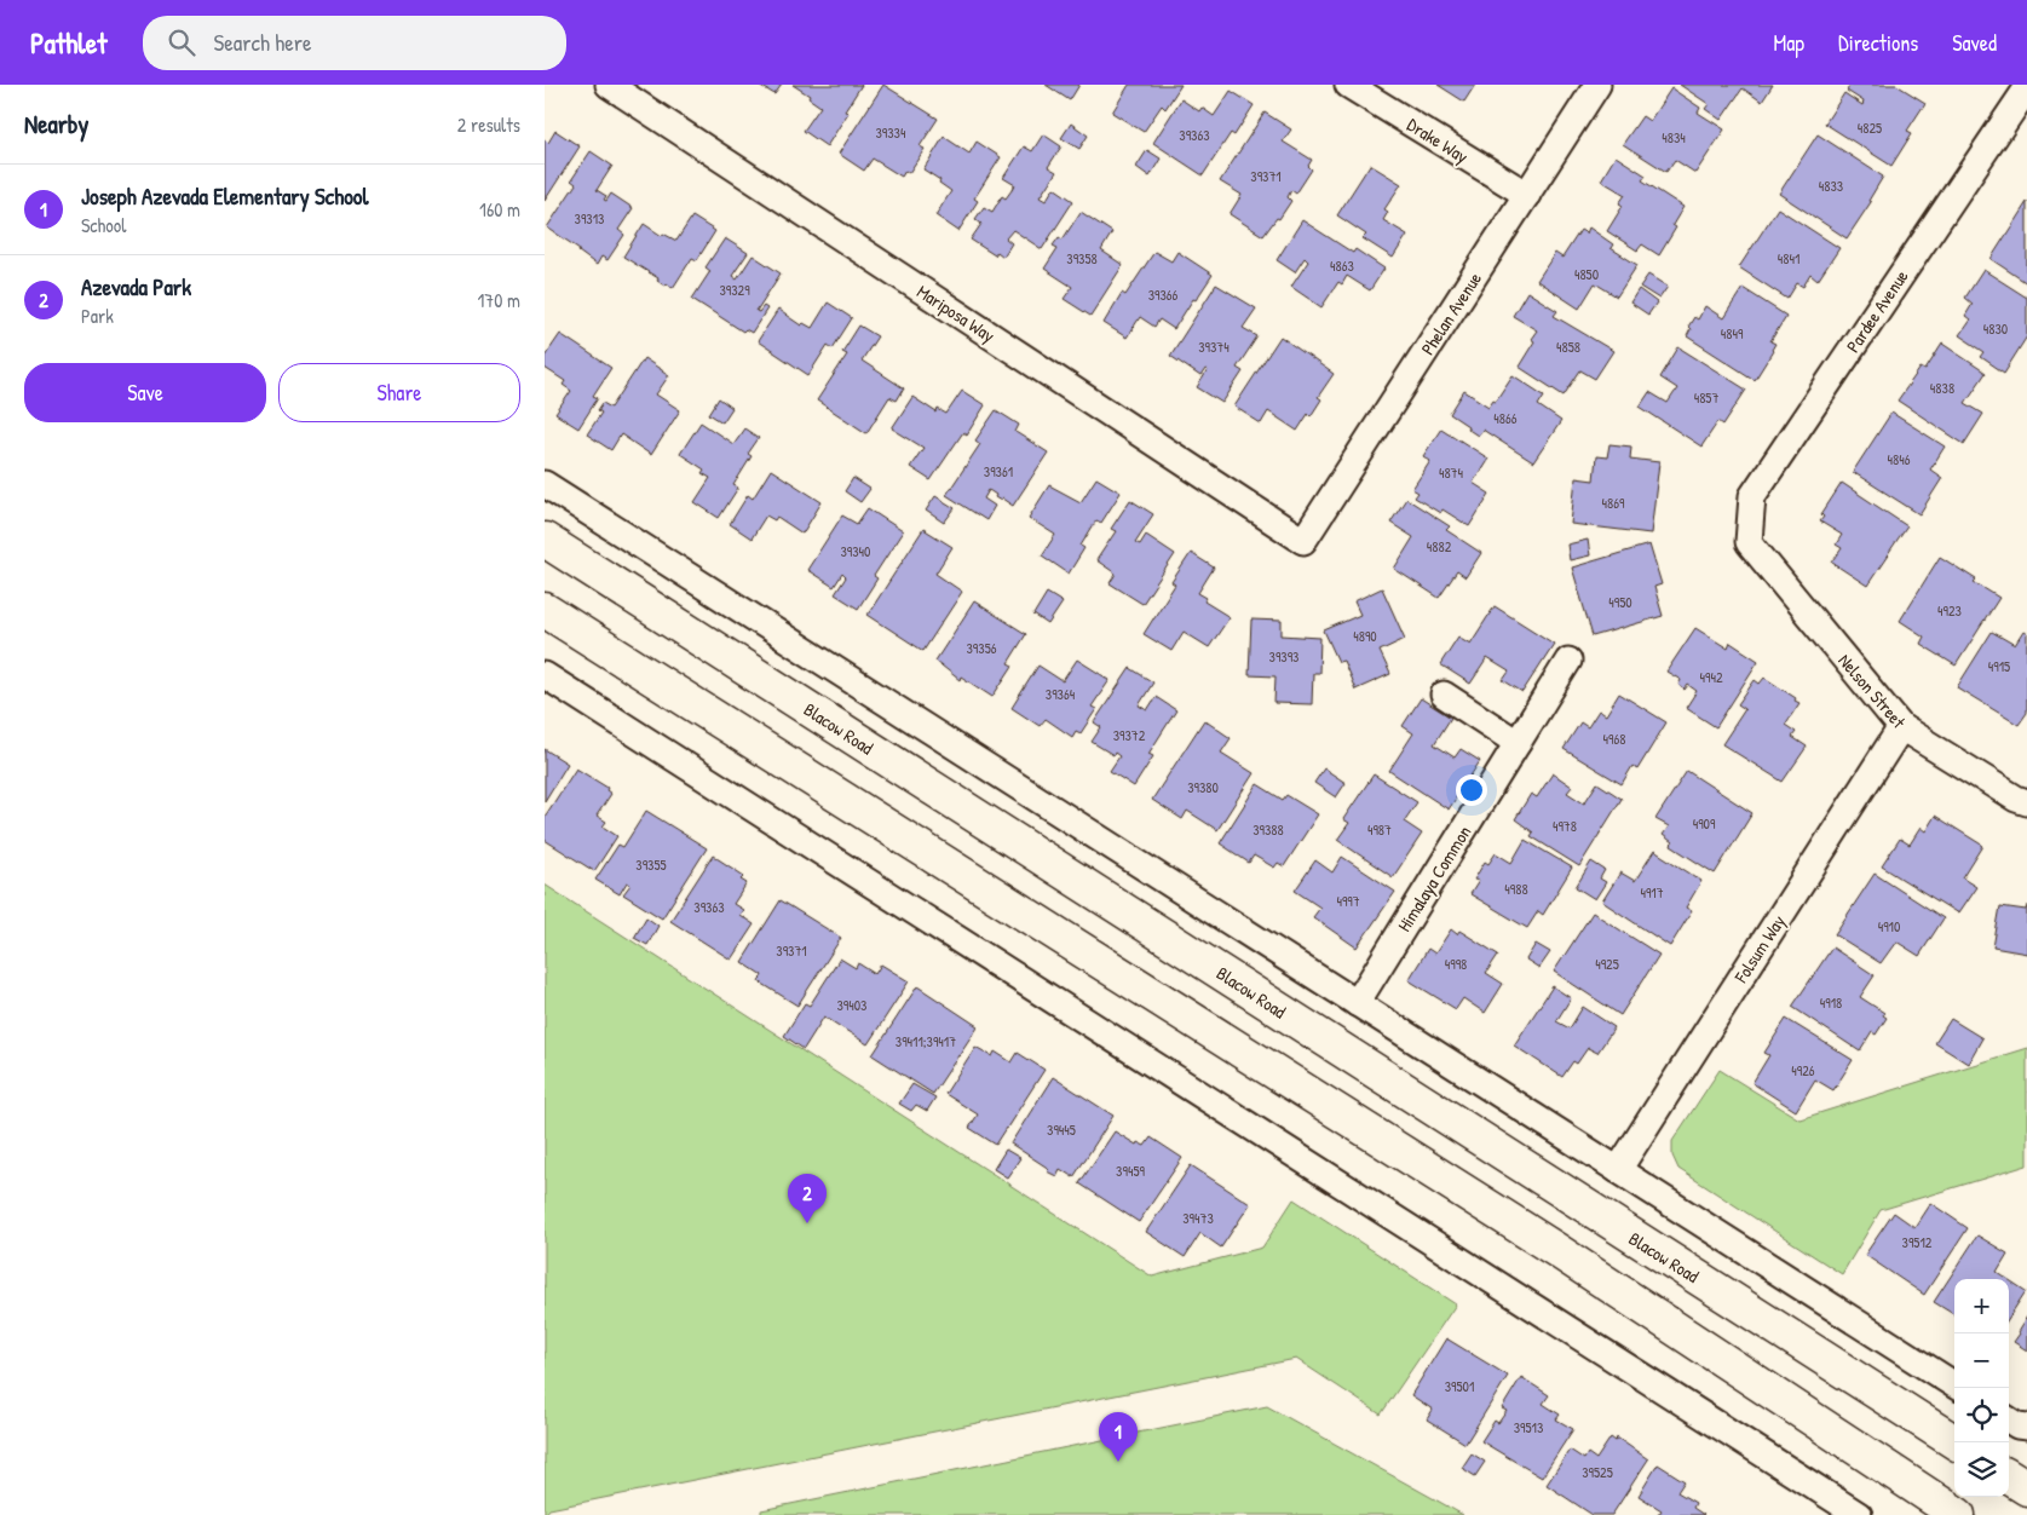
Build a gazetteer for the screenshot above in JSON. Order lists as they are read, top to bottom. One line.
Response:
{"streets":{"main road":["Blacow Road"],"street":["Drake Way","Pardee Avenue","Mariposa Way","Phelan Avenue","Nelson Street","Himalaya Common","Folsum Way"]},"crossings":[["Drake Way","Phelan Avenue"],["Pardee Avenue","Nelson Street"],["Mariposa Way","Phelan Avenue"],["Nelson Street","Folsum Way"]],"house_numbers":["4825","39334","39363","4834","39371","4833","39313","39358","4841","4863","4850","39329","39366","4830","4849","39374","4858","4838","4857","4866","4846","39361","4874","4869","4882","39340","4950","4923","4890","39356","39393","4915","4942","39364","39372","4968","39380","4909","4978","39388","4987","39355","4988","4917","4997","39363","4910","39371","4998","4925","4918","39403","39411;39417","4926","39445","39459","39473","39512","39501","39513","39525"],"page":{"header":"Pathlet","search":"Search here","nav":["Map","Directions","Saved"],"heading":["Nearby","2 results"],"list":[{"mark":"1","name":"Joseph Azevada Elementary School","note":"School","value":"160 m"},{"mark":"2","name":"Azevada Park","note":"Park","value":"170 m"}],"buttons":["Save","Share"],"pins":["2","1"],"map_buttons":["+","−"]}}
